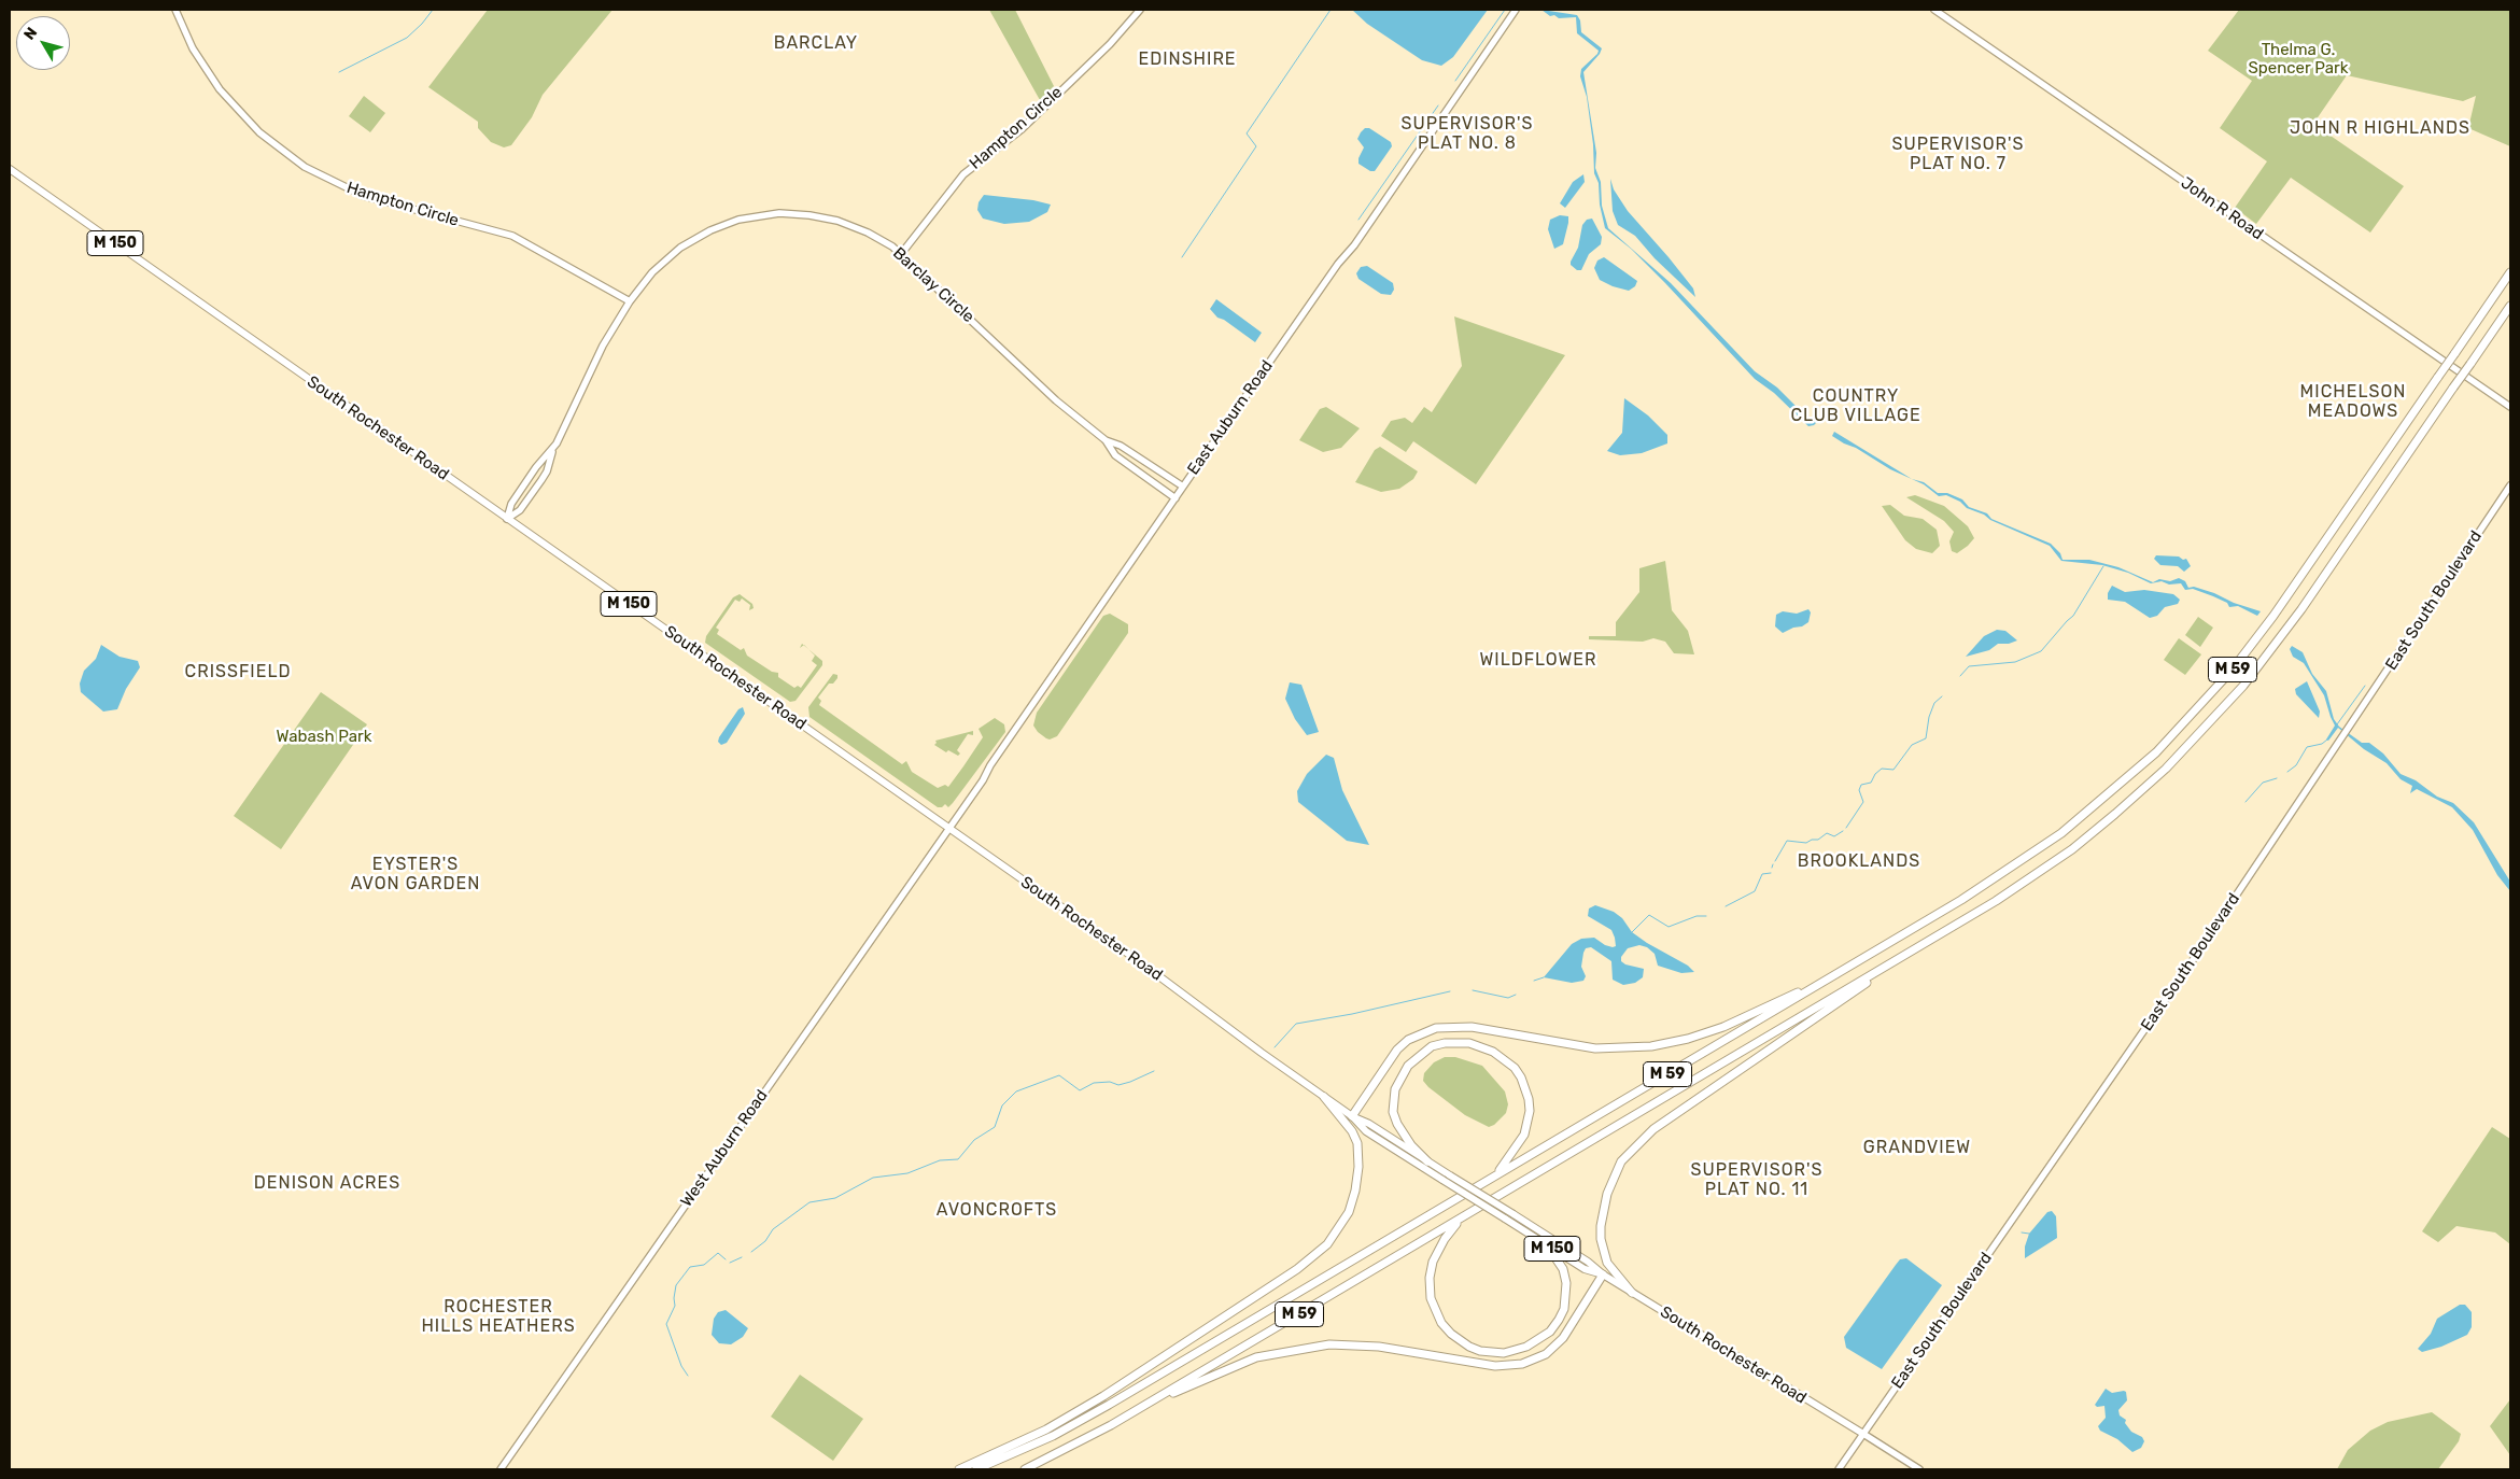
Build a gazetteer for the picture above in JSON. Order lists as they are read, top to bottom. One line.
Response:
{"streets":{"highway":["M 59"],"main road":["M 150","South Rochester Road"],"street":["Hampton Circle","John R Road","Barclay Circle","East Auburn Road","East South Boulevard","West Auburn Road"]},"crossings":[["Hampton Circle","Barclay Circle"],["Barclay Circle","East Auburn Road"],["Barclay Circle","South Rochester Road"],["East Auburn Road","South Rochester Road"],["East Auburn Road","West Auburn Road"],["South Rochester Road","East South Boulevard"],["South Rochester Road","West Auburn Road"]],"districts":["BARCLAY","EDINSHIRE","SUPERVISOR'S PLAT NO. 8","JOHN R HIGHLANDS","SUPERVISOR'S PLAT NO. 7","MICHELSON MEADOWS","COUNTRY CLUB VILLAGE","WILDFLOWER","CRISSFIELD","BROOKLANDS","EYSTER'S AVON GARDEN","GRANDVIEW","SUPERVISOR'S PLAT NO. 11","DENISON ACRES","AVONCROFTS","ROCHESTER HILLS HEATHERS"],"parks":["Thelma G. Spencer Park","Wabash Park"],"north":"top left"}
